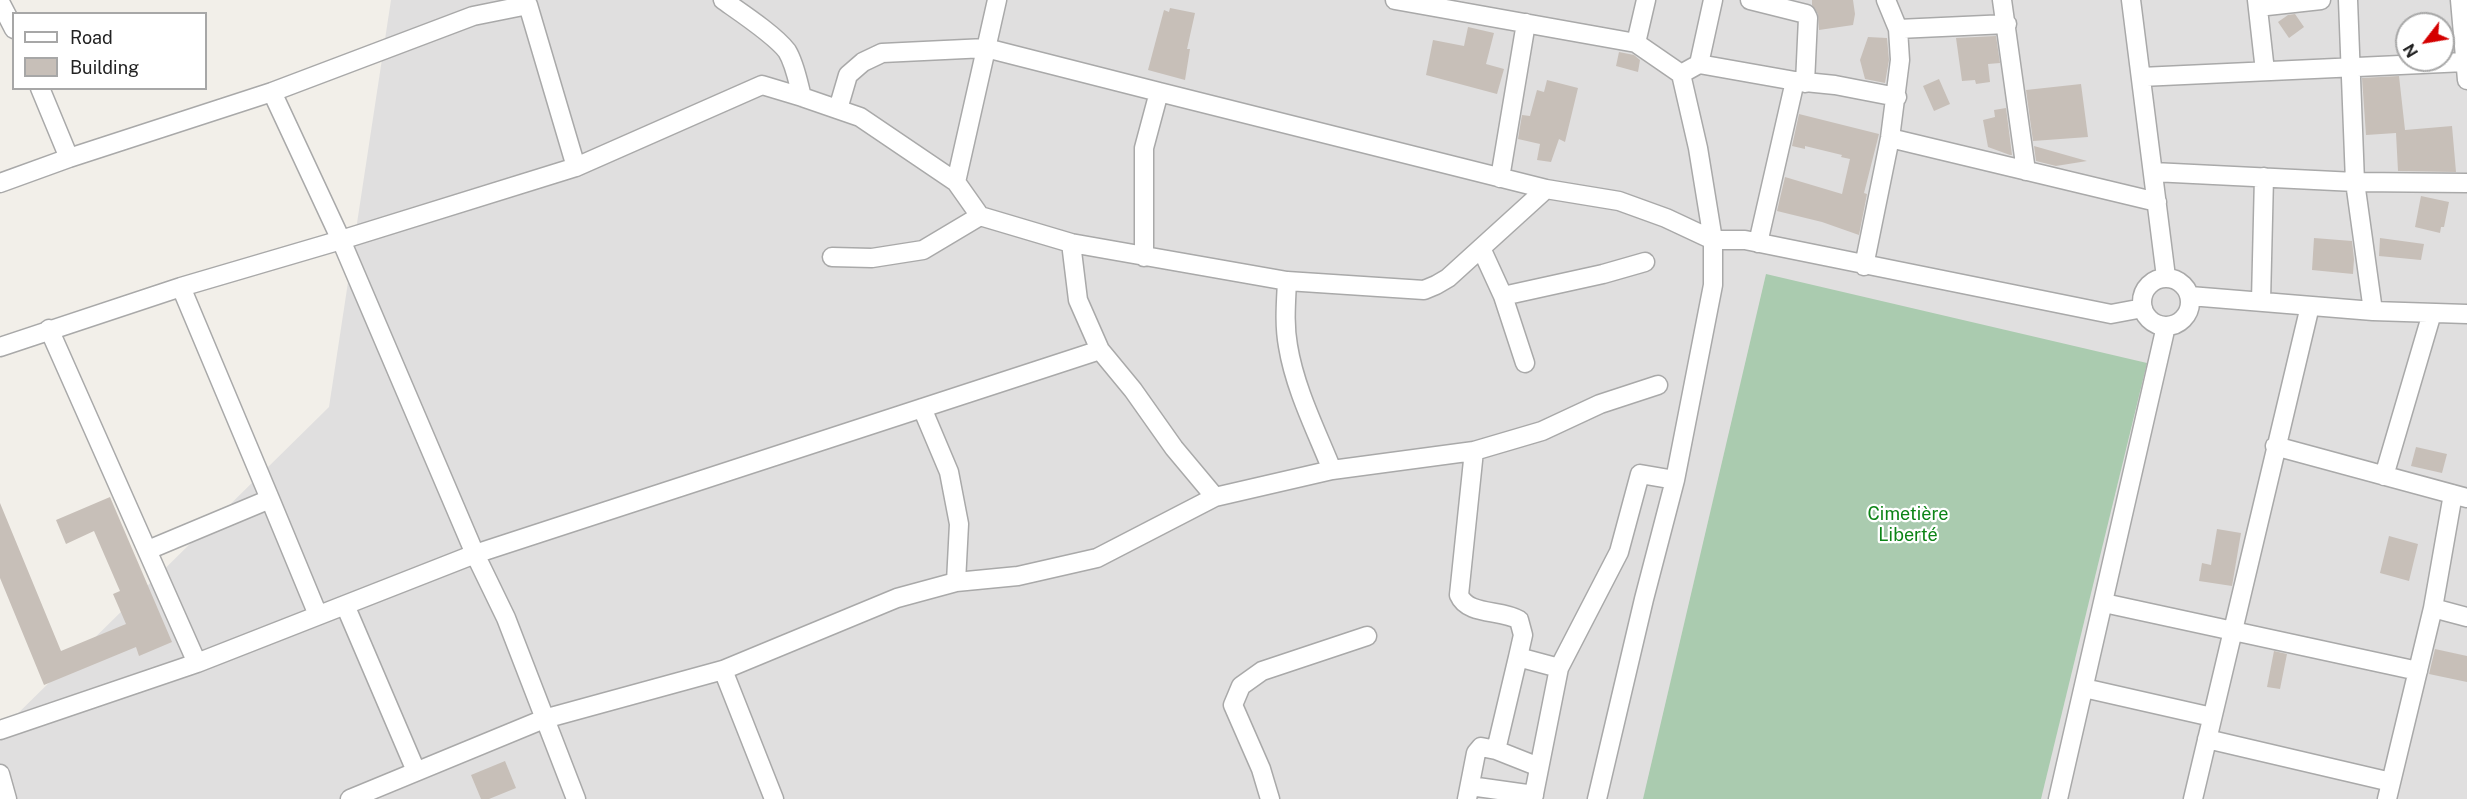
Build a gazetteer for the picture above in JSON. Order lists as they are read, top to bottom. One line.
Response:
{"parks":["Cimetière Liberté"],"legend":["Road","Building"],"north":"bottom left"}
